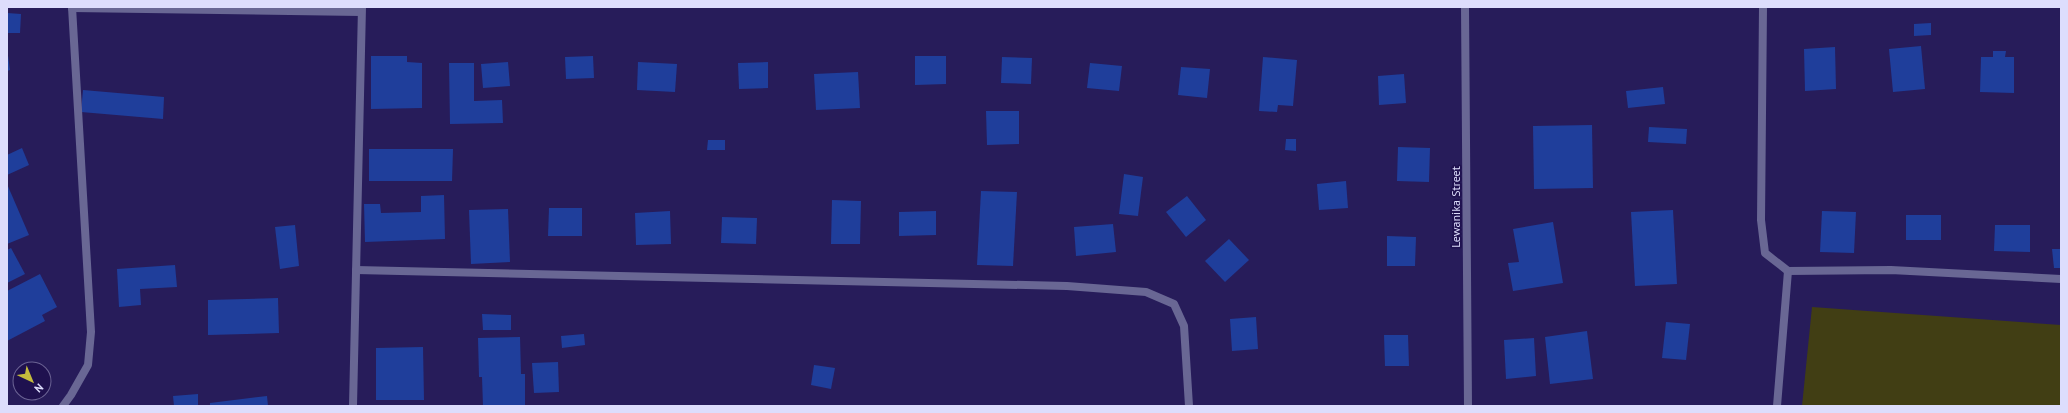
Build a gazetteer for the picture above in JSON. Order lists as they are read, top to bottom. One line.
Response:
{"streets":{"street":["Lewanika Street"]},"north":"bottom right"}
